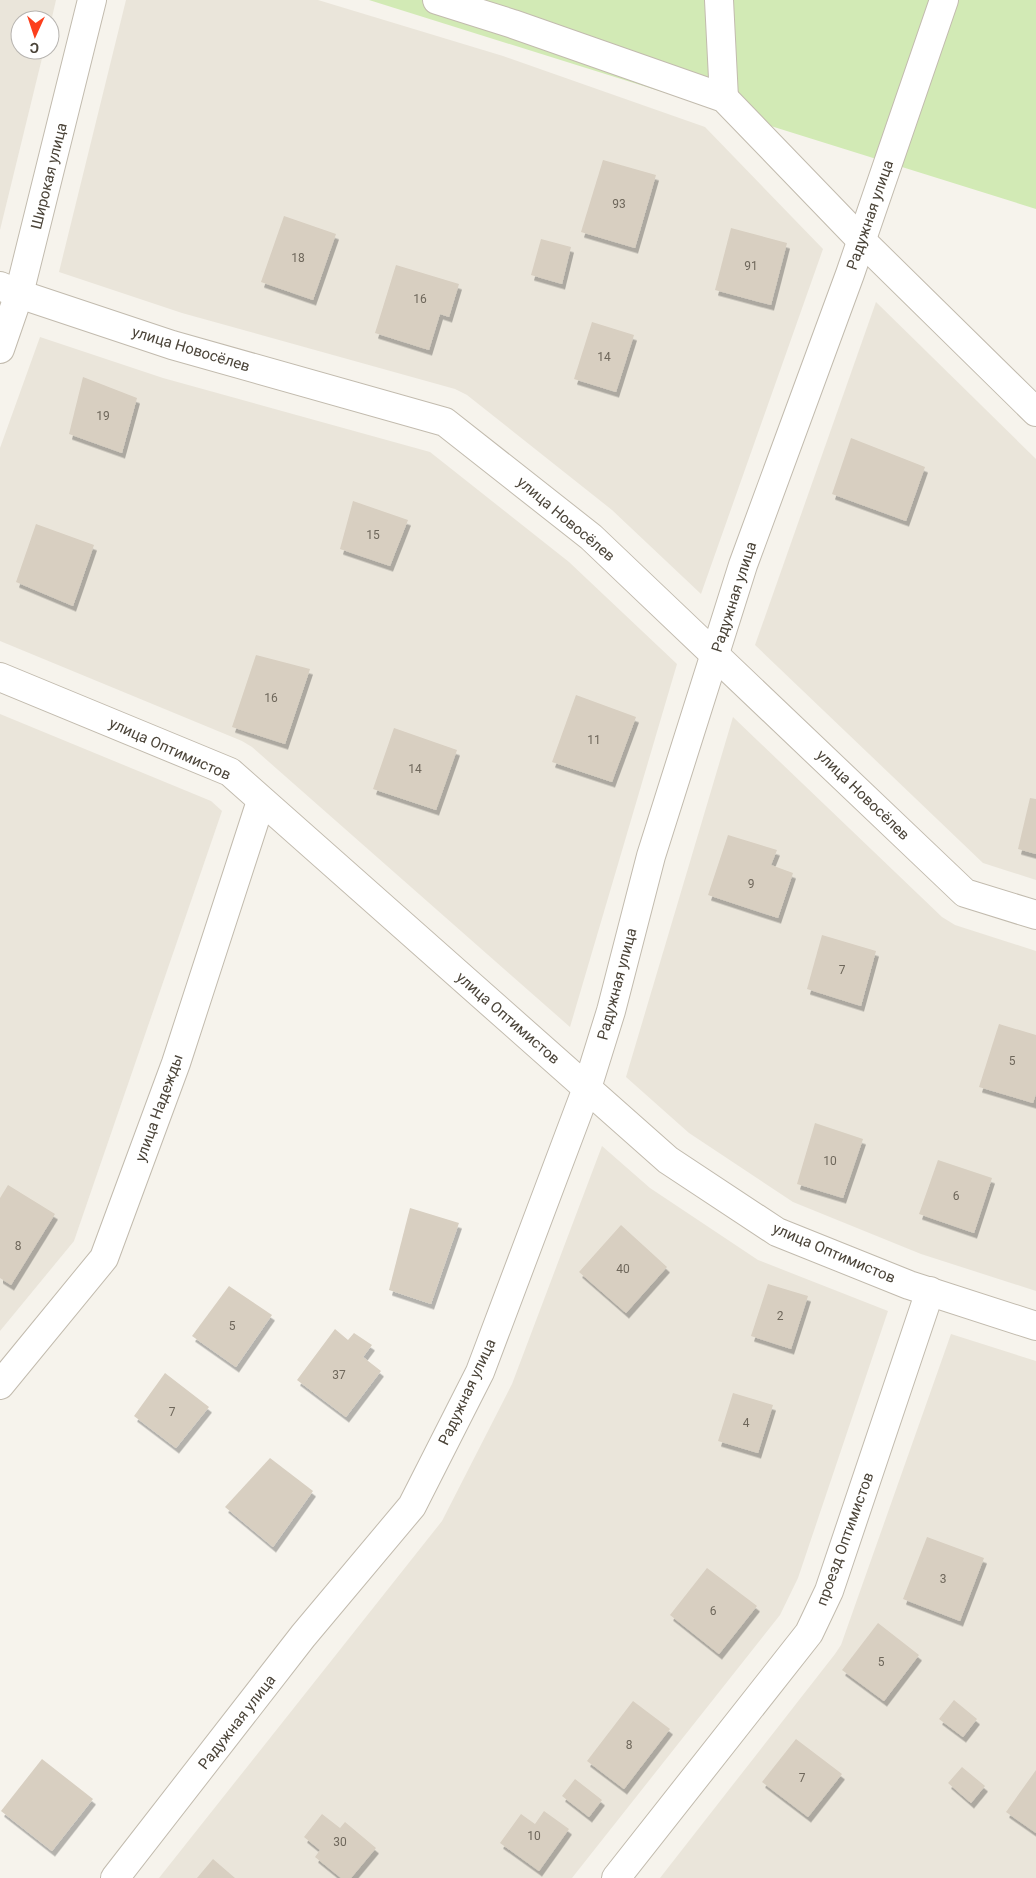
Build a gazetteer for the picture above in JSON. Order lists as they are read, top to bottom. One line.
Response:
{"streets":{"street":["Широкая улица","Радужная улица","улица Новосёлев","улица Оптимистов","улица Надежды","проезд Оптимистов"]},"crossings":[["Широкая улица","улица Новосёлев"],["Радужная улица","улица Новосёлев"],["Радужная улица","улица Оптимистов"],["улица Оптимистов","улица Надежды"],["улица Оптимистов","проезд Оптимистов"]],"house_numbers":["93","18","91","16","14","19","15","16","11","14","9","7","5","10","6","8","40","2","5","37","7","4","3","6","5","8","7","10","30"],"north":"bottom"}
